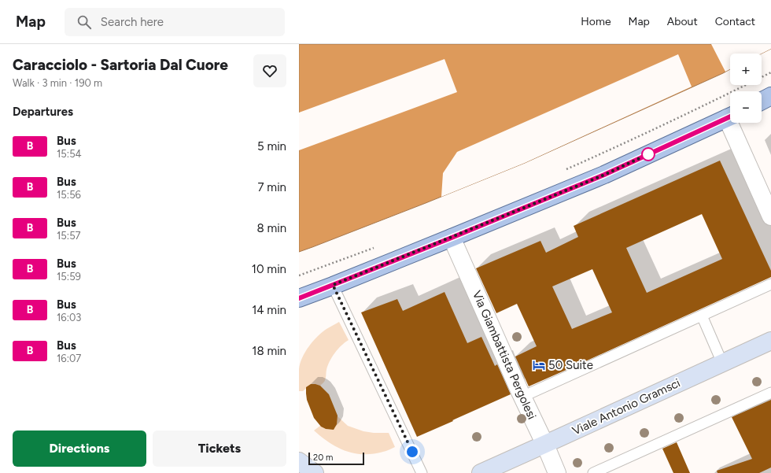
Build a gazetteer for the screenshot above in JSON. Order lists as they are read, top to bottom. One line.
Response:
{"streets":{"street":["Via Giambattista Pergolesi","Viale Antonio Gramsci"]},"crossings":[["Via Giambattista Pergolesi","Viale Antonio Gramsci"]],"places":{"hotel":["50 Suite"]},"lines":["bus line B"],"scale_bar":"20 m","page":{"header":"Map","search":"Search here","nav":["Home","Map","About","Contact"],"heading":[["Caracciolo - Sartoria Dal Cuore","Walk · 3 min · 190 m"],"Departures"],"map_buttons":["+","−"],"list":[{"mark":"B","name":"Bus","note":"15:54","value":"5 min"},{"mark":"B","name":"Bus","note":"15:56","value":"7 min"},{"mark":"B","name":"Bus","note":"15:57","value":"8 min"},{"mark":"B","name":"Bus","note":"15:59","value":"10 min"},{"mark":"B","name":"Bus","note":"16:03","value":"14 min"},{"mark":"B","name":"Bus","note":"16:07","value":"18 min"}],"buttons":["Directions","Tickets"],"scale":"20 m"}}
